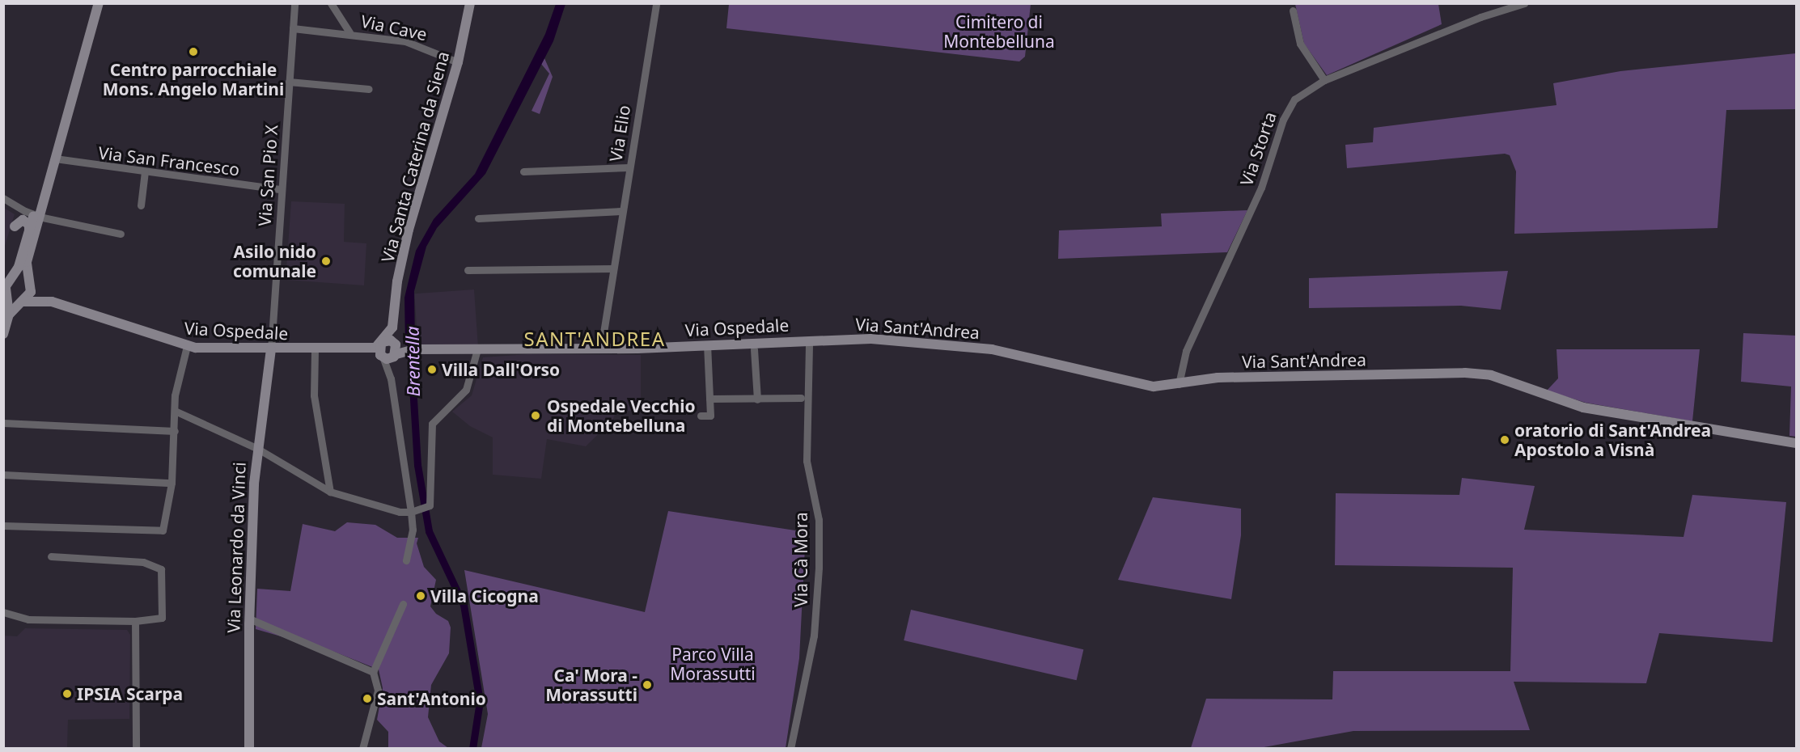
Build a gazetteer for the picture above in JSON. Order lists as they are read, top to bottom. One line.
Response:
{"streets":{"street":["Via Cave","Via Elio","Via Storta","Via Santa Caterina da Siena","Via San Francesco","Via San Pio X","Via Ospedale","Via Sant'Andrea","Via Leonardo da Vinci","Via Cà Mora"]},"crossings":[["Via Cave","Via Santa Caterina da Siena"],["Via Cave","Via San Pio X"],["Via Elio","Via Ospedale"],["Via Storta","Via Sant'Andrea"],["Via Santa Caterina da Siena","Via Ospedale"],["Via San Francesco","Via San Pio X"],["Via San Pio X","Via Ospedale"],["Via San Pio X","Via Leonardo da Vinci"],["Via Ospedale","Via Sant'Andrea"],["Via Ospedale","Via Leonardo da Vinci"],["Via Ospedale","Via Cà Mora"],["Via Sant'Andrea","Via Cà Mora"]],"districts":["SANT'ANDREA"],"water":["Brentella"],"parks":["Cimitero di Montebelluna","Parco Villa Morassutti"],"places":["Centro parrocchiale Mons. Angelo Martini","Asilo nido comunale","Villa Dall'Orso","Ospedale Vecchio di Montebelluna","oratorio di Sant'Andrea Apostolo a Visnà","Villa Cicogna","Ca' Mora - Morassutti","IPSIA Scarpa","Sant'Antonio"]}
